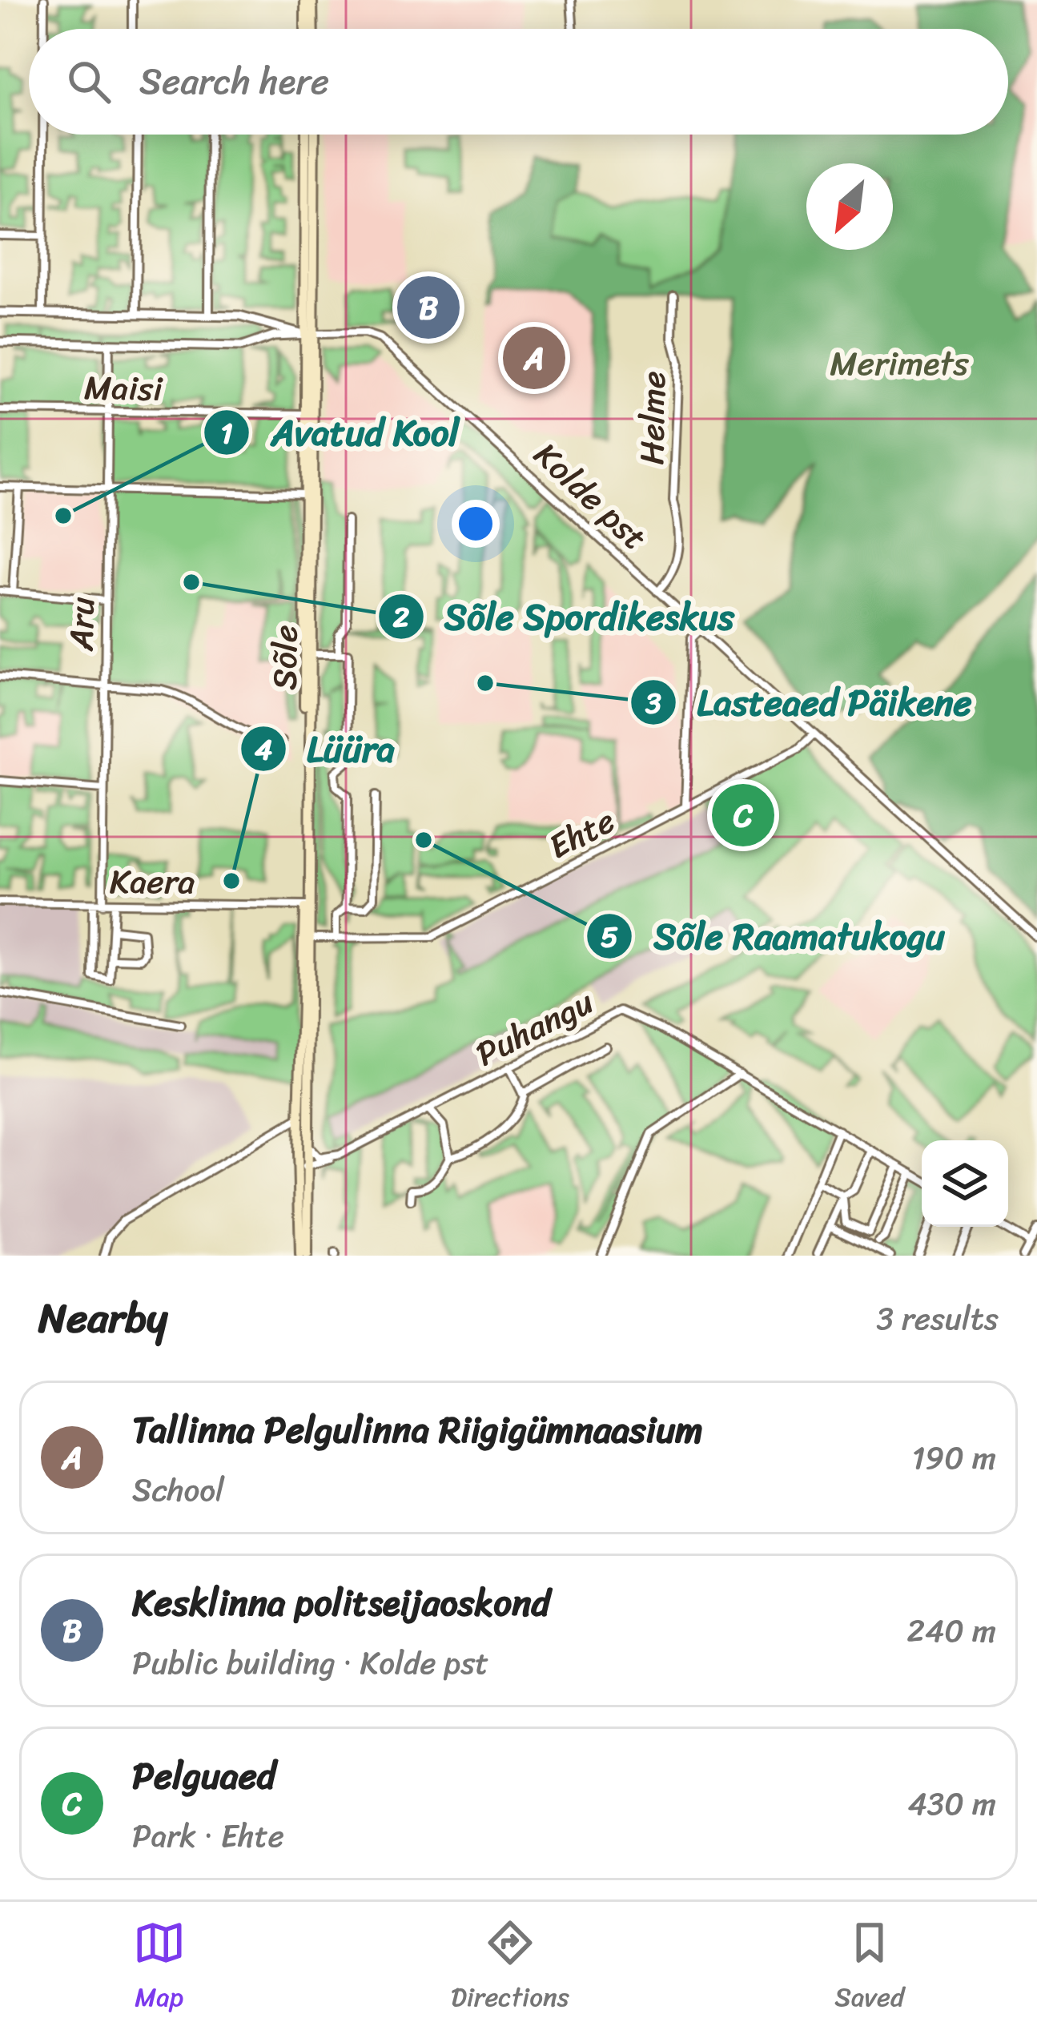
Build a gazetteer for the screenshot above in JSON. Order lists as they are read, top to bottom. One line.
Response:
{"streets":{"main road":["Sõle"],"street":["Maisi","Helme","Kolde pst","Aru","Ehte","Kaera","Puhangu"]},"crossings":[["Maisi","Aru"],["Maisi","Sõle"],["Helme","Kolde pst"],["Kolde pst","Aru"],["Kolde pst","Sõle"],["Kolde pst","Ehte"],["Aru","Kaera"],["Sõle","Ehte"],["Sõle","Kaera"]],"parks":["Merimets"],"places":["Avatud Kool","Sõle Spordikeskus","Lasteaed Päikene","Sõle Raamatukogu","Lüüra"],"north":"bottom left","page":{"search":"Search here","pins":["B","A","C"],"heading":["Nearby","3 results"],"list":[{"mark":"A","name":"Tallinna Pelgulinna Riigigümnaasium","note":"School","value":"190 m"},{"mark":"B","name":"Kesklinna politseijaoskond","note":"Public building · Kolde pst","value":"240 m"},{"mark":"C","name":"Pelguaed","note":"Park · Ehte","value":"430 m"}],"nav":["Map","Directions","Saved"]}}
